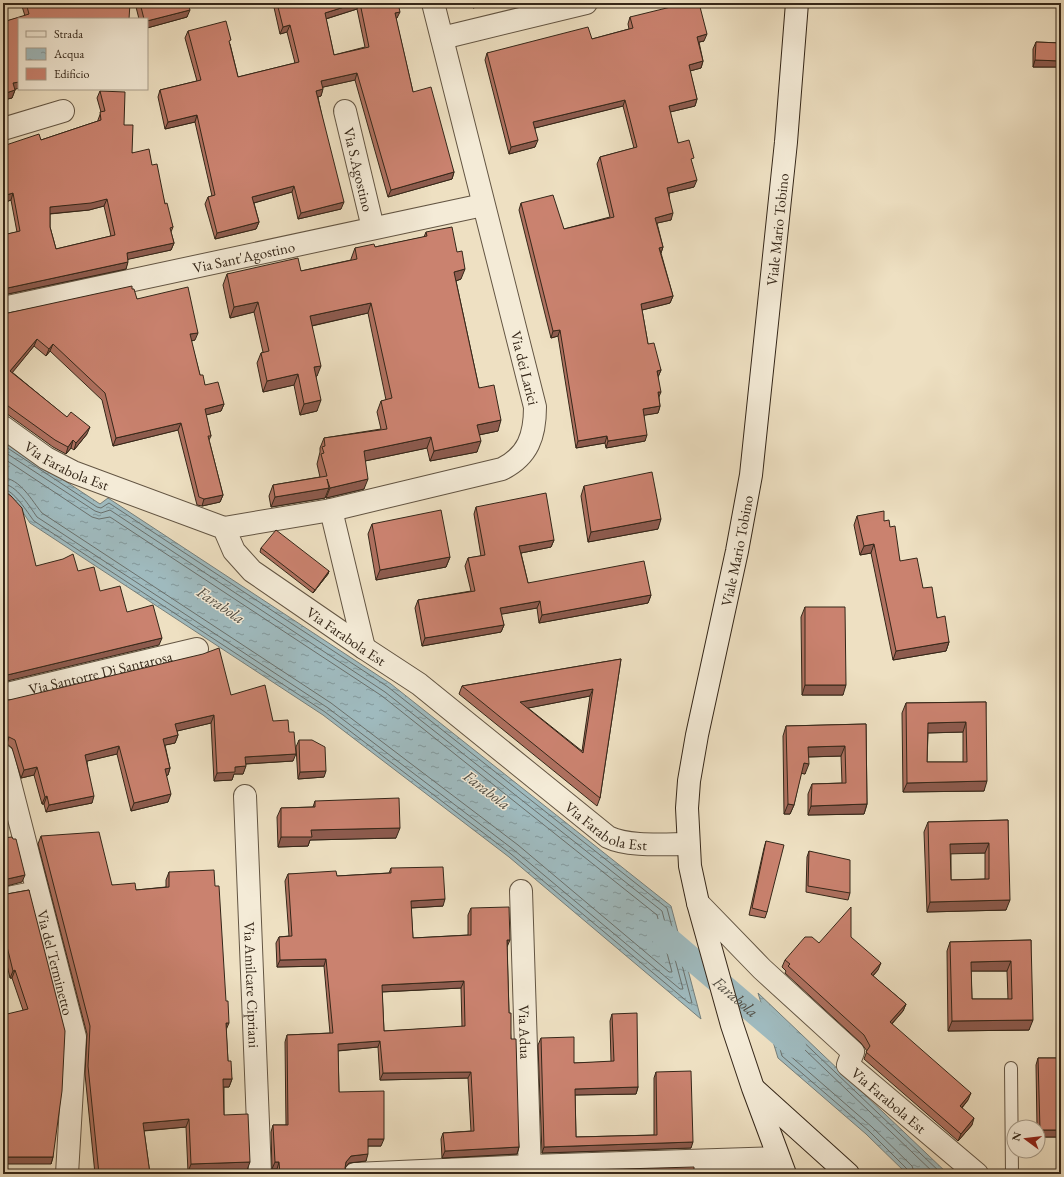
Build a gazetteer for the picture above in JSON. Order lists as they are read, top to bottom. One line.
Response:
{"streets":{"street":["Via S.Agostino","Viale Mario Tobino","Via Sant'Agostino","Via dei Larici","Via Farabola Est","Via Santorre Di Santarosa","Via del Terminetto","Via Amilcare Cipriani","Via Adua"]},"crossings":[["Via S.Agostino","Via Sant'Agostino"],["Viale Mario Tobino","Via Farabola Est"],["Via Sant'Agostino","Via dei Larici"],["Via dei Larici","Via Farabola Est"]],"water":["Farabola"],"legend":["Strada","Acqua","Edificio"],"north":"left"}
